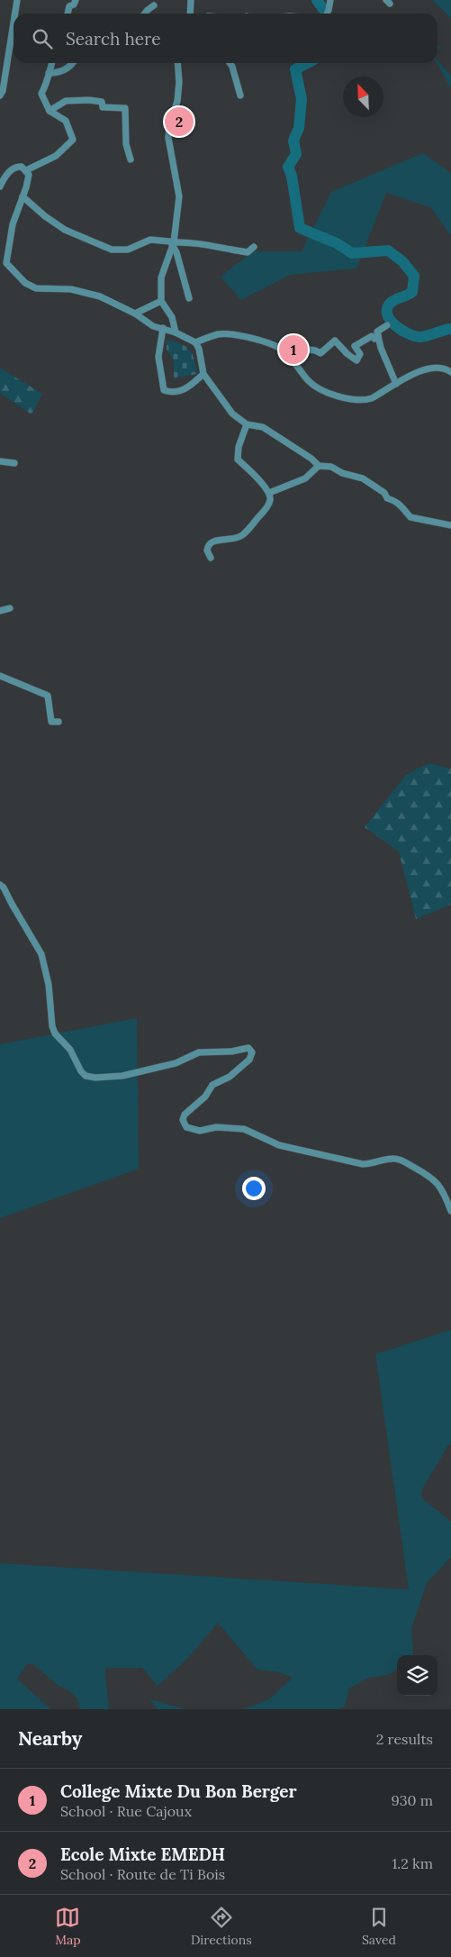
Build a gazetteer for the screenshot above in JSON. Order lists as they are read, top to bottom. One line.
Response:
{"north":"top left","page":{"search":"Search here","pins":["2","1"],"heading":["Nearby","2 results"],"list":[{"mark":"1","name":"College Mixte Du Bon Berger","note":"School · Rue Cajoux","value":"930 m"},{"mark":"2","name":"Ecole Mixte EMEDH","note":"School · Route de Ti Bois","value":"1.2 km"}],"nav":["Map","Directions","Saved"]}}
